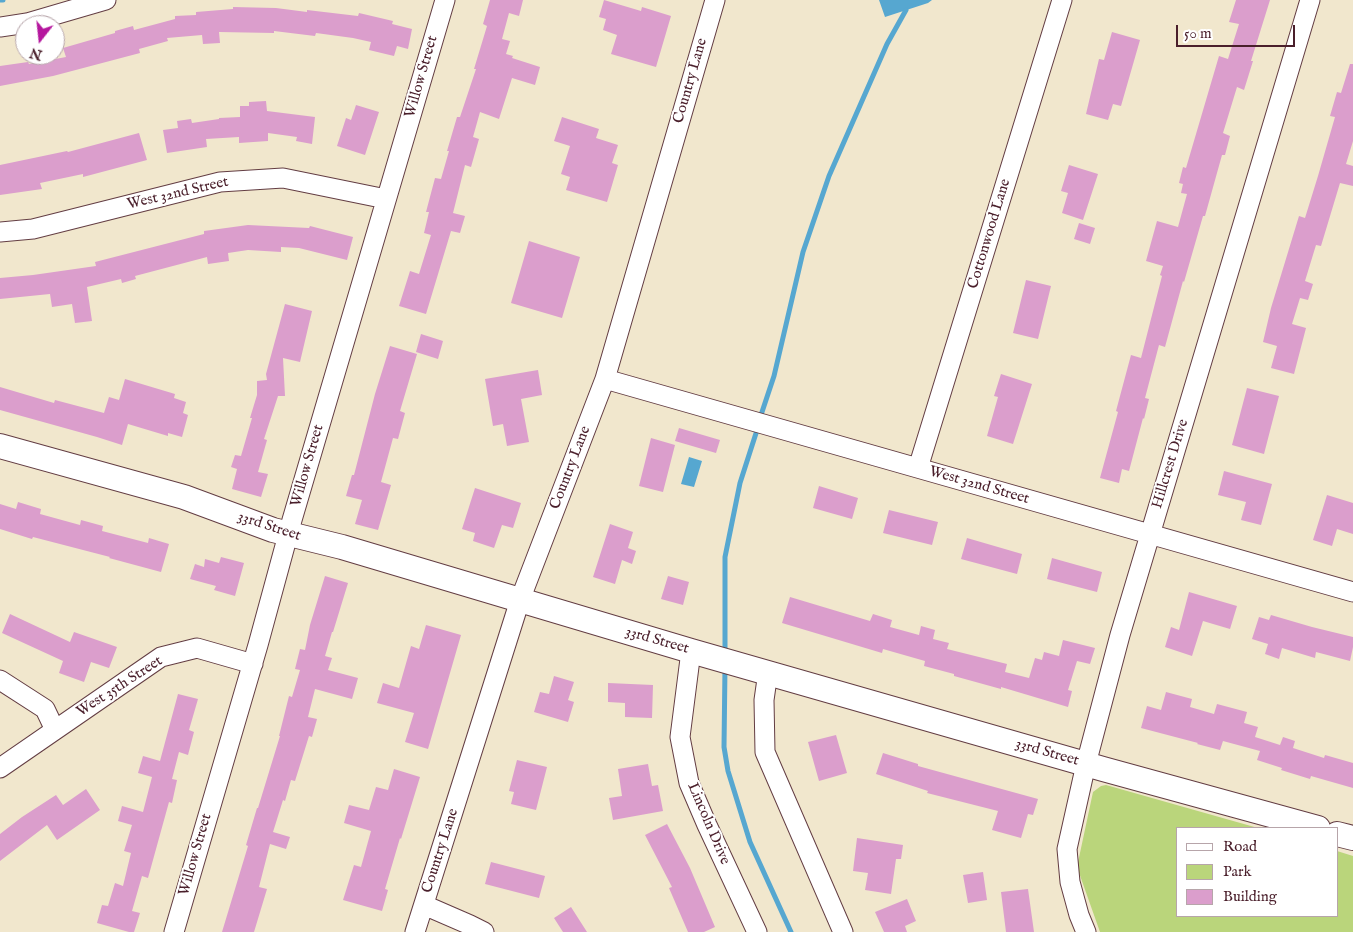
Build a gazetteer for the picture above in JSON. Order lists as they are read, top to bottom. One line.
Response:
{"streets":{"street":["Willow Street","Country Lane","West 32nd Street","Cottonwood Lane","Hillcrest Drive","33rd Street","West 35th Street","Lincoln Drive"]},"crossings":[["Willow Street","West 32nd Street"],["Willow Street","33rd Street"],["Willow Street","West 35th Street"],["Country Lane","West 32nd Street"],["Country Lane","33rd Street"],["West 32nd Street","Cottonwood Lane"],["West 32nd Street","Hillcrest Drive"],["Hillcrest Drive","33rd Street"],["33rd Street","Lincoln Drive"]],"legend":["Road","Park","Building"],"scale_bar":"50 m","north":"bottom"}
